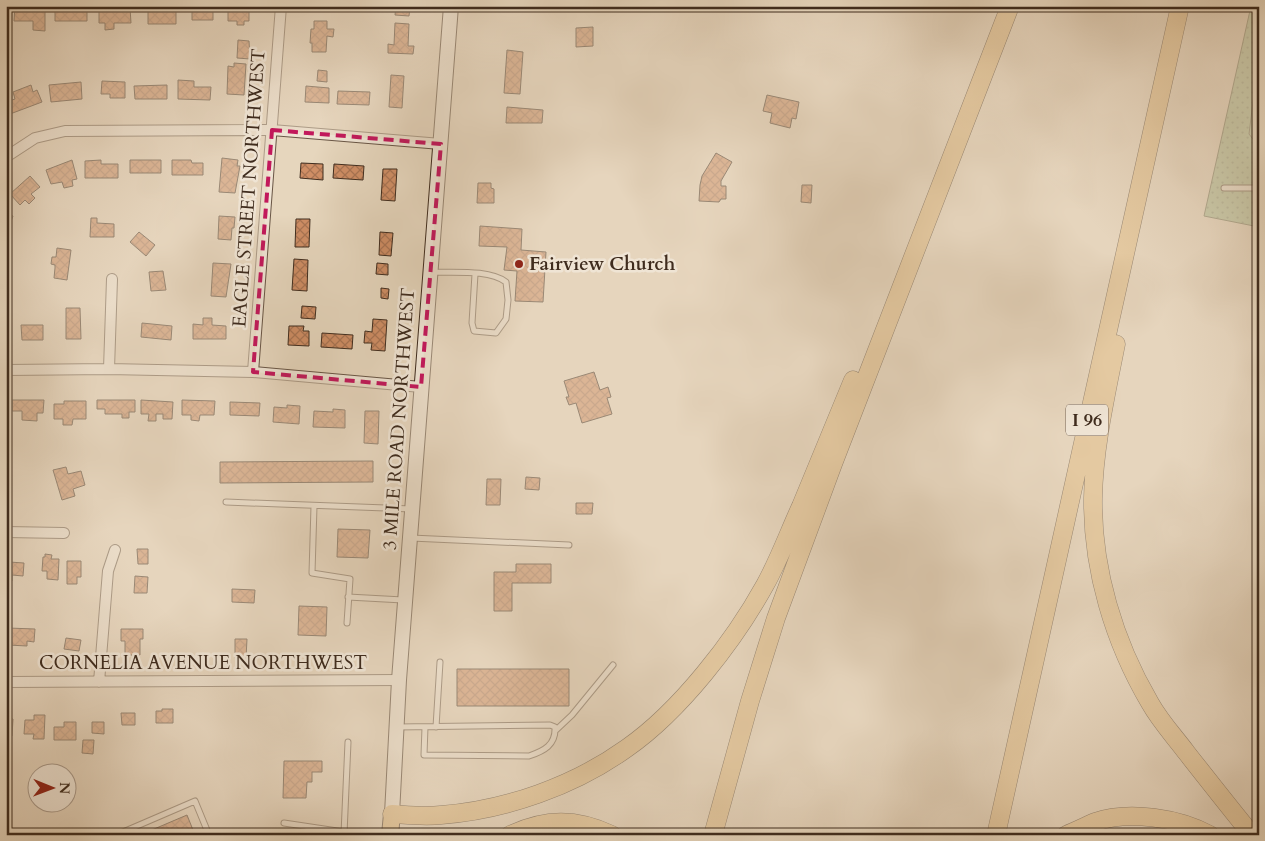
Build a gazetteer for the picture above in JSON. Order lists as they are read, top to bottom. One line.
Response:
{"streets":{"highway":["3 MILE ROAD NORTHWEST","I 96"],"street":["EAGLE STREET NORTHWEST","CORNELIA AVENUE NORTHWEST"]},"crossings":[["3 MILE ROAD NORTHWEST","CORNELIA AVENUE NORTHWEST"]],"places":["Fairview Church"],"north":"right"}
